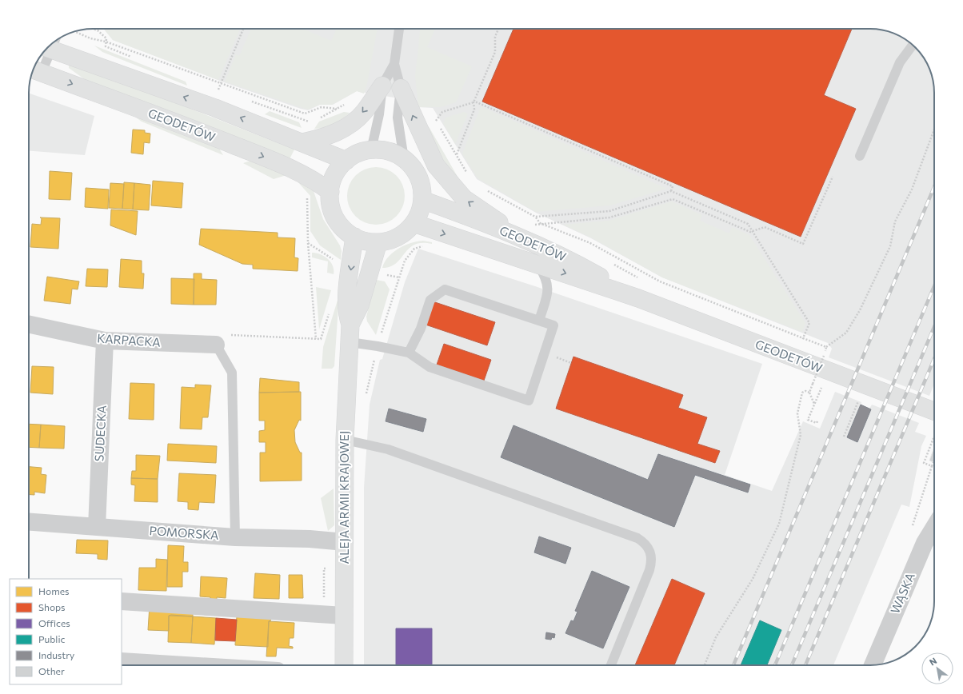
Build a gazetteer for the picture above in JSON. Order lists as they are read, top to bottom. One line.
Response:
{"streets":{"main road":["GEODETÓW","ALEJA ARMII KRAJOWEJ"],"street":["KARPACKA","SUDECKA","POMORSKA","WĄSKA"]},"crossings":[["GEODETÓW","ALEJA ARMII KRAJOWEJ"],["KARPACKA","SUDECKA"],["SUDECKA","POMORSKA"],["ALEJA ARMII KRAJOWEJ","POMORSKA"]],"legend":["Homes","Shops","Offices","Public","Industry","Other"],"north":"top left"}
